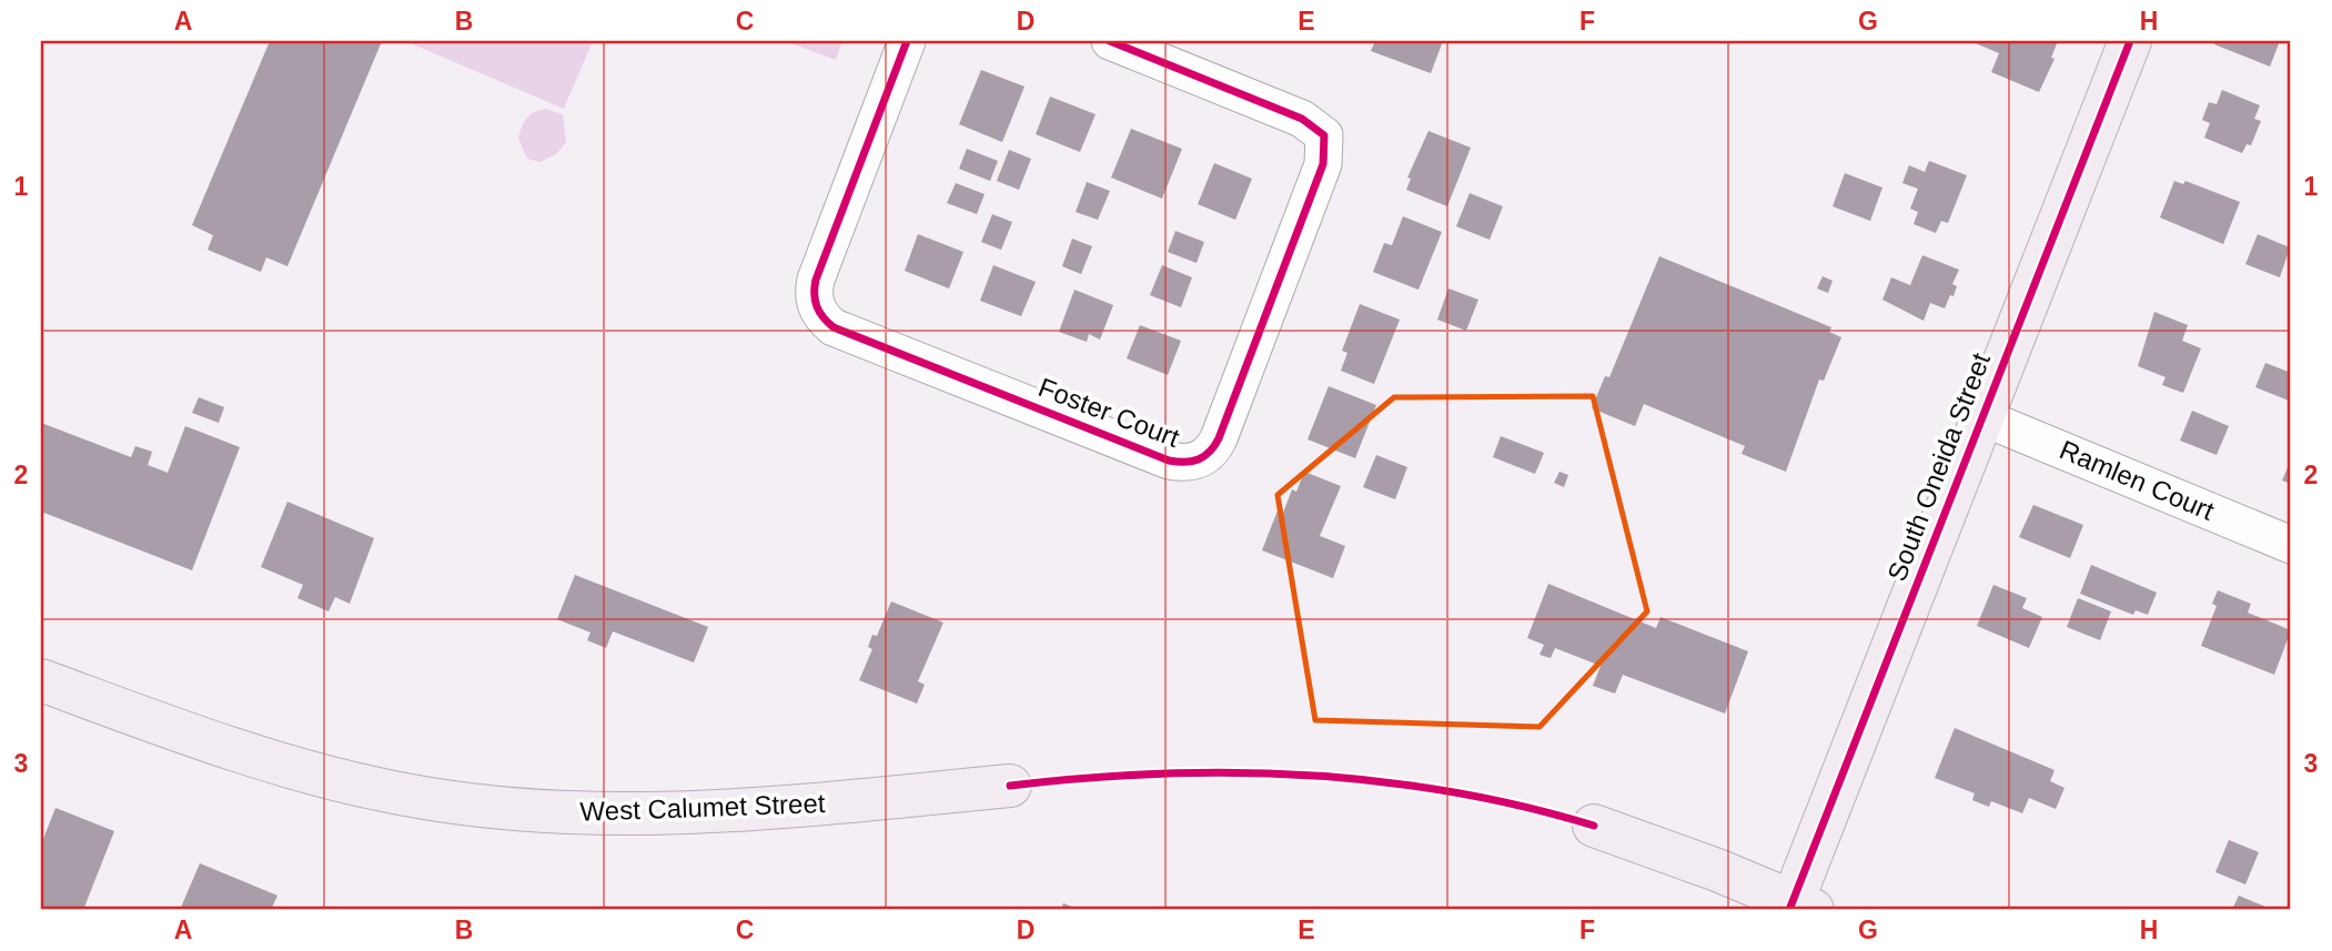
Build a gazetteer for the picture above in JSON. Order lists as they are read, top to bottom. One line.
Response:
{"streets":{"main road":["South Oneida Street","West Calumet Street"],"street":["Foster Court","Ramlen Court"]},"crossings":[["South Oneida Street","Ramlen Court"]],"grid":{"columns":["A","B","C","D","E","F","G","H"],"rows":["1","2","3"]}}
